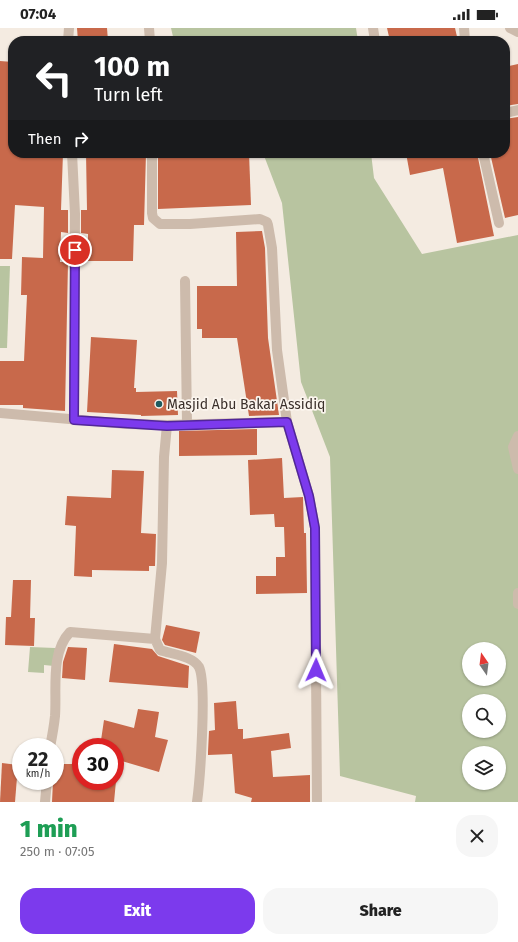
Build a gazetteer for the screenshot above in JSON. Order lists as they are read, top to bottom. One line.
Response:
{"places":["Masjid Abu Bakar Assidiq"],"north":"top","page":{"status":"07:04","turn":["100 m","Turn left"],"then":"Then","speed":"22 km/h","limit":"30","heading":["1 min","250 m · 07:05"],"buttons":["Exit","Share"]}}
